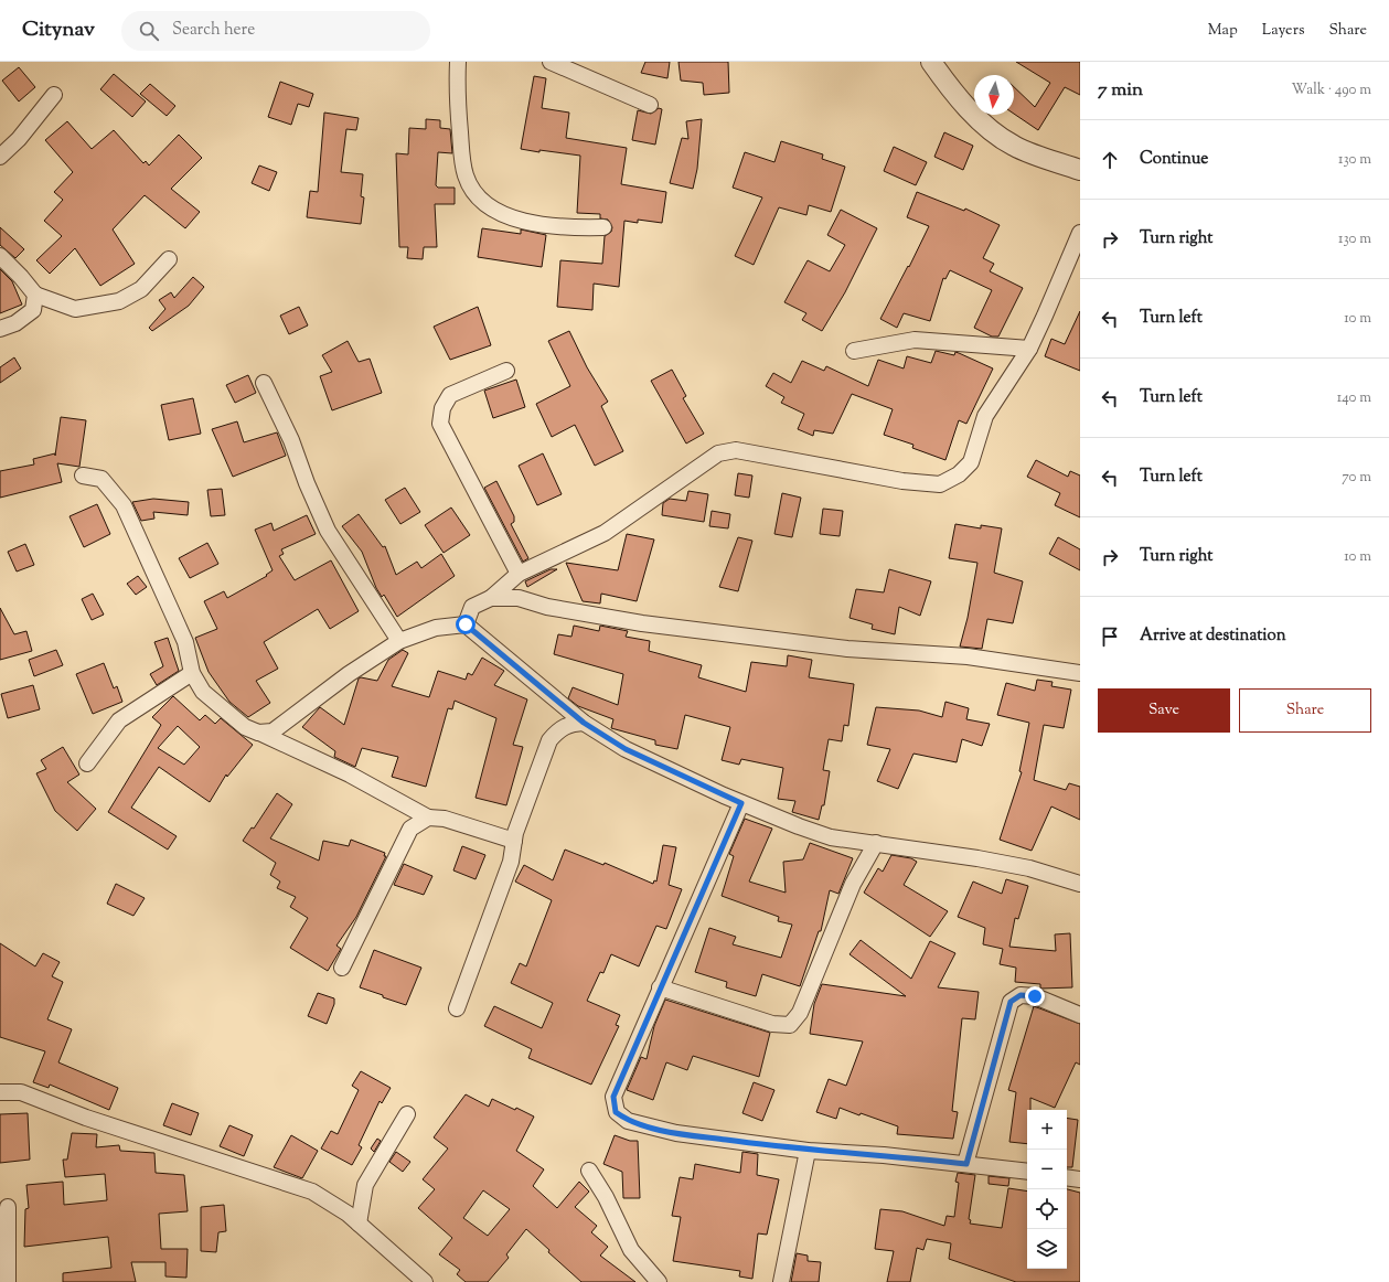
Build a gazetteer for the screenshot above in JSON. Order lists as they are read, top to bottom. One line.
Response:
{"north":"bottom","page":{"header":"Citynav","search":"Search here","nav":["Map","Layers","Share"],"heading":["7 min","Walk · 490 m"],"list":[["Continue","130 m"],["Turn right","130 m"],["Turn left","10 m"],["Turn left","140 m"],["Turn left","70 m"],["Turn right","10 m"],"Arrive at destination"],"buttons":["Save","Share"],"map_buttons":["+","−"]}}
